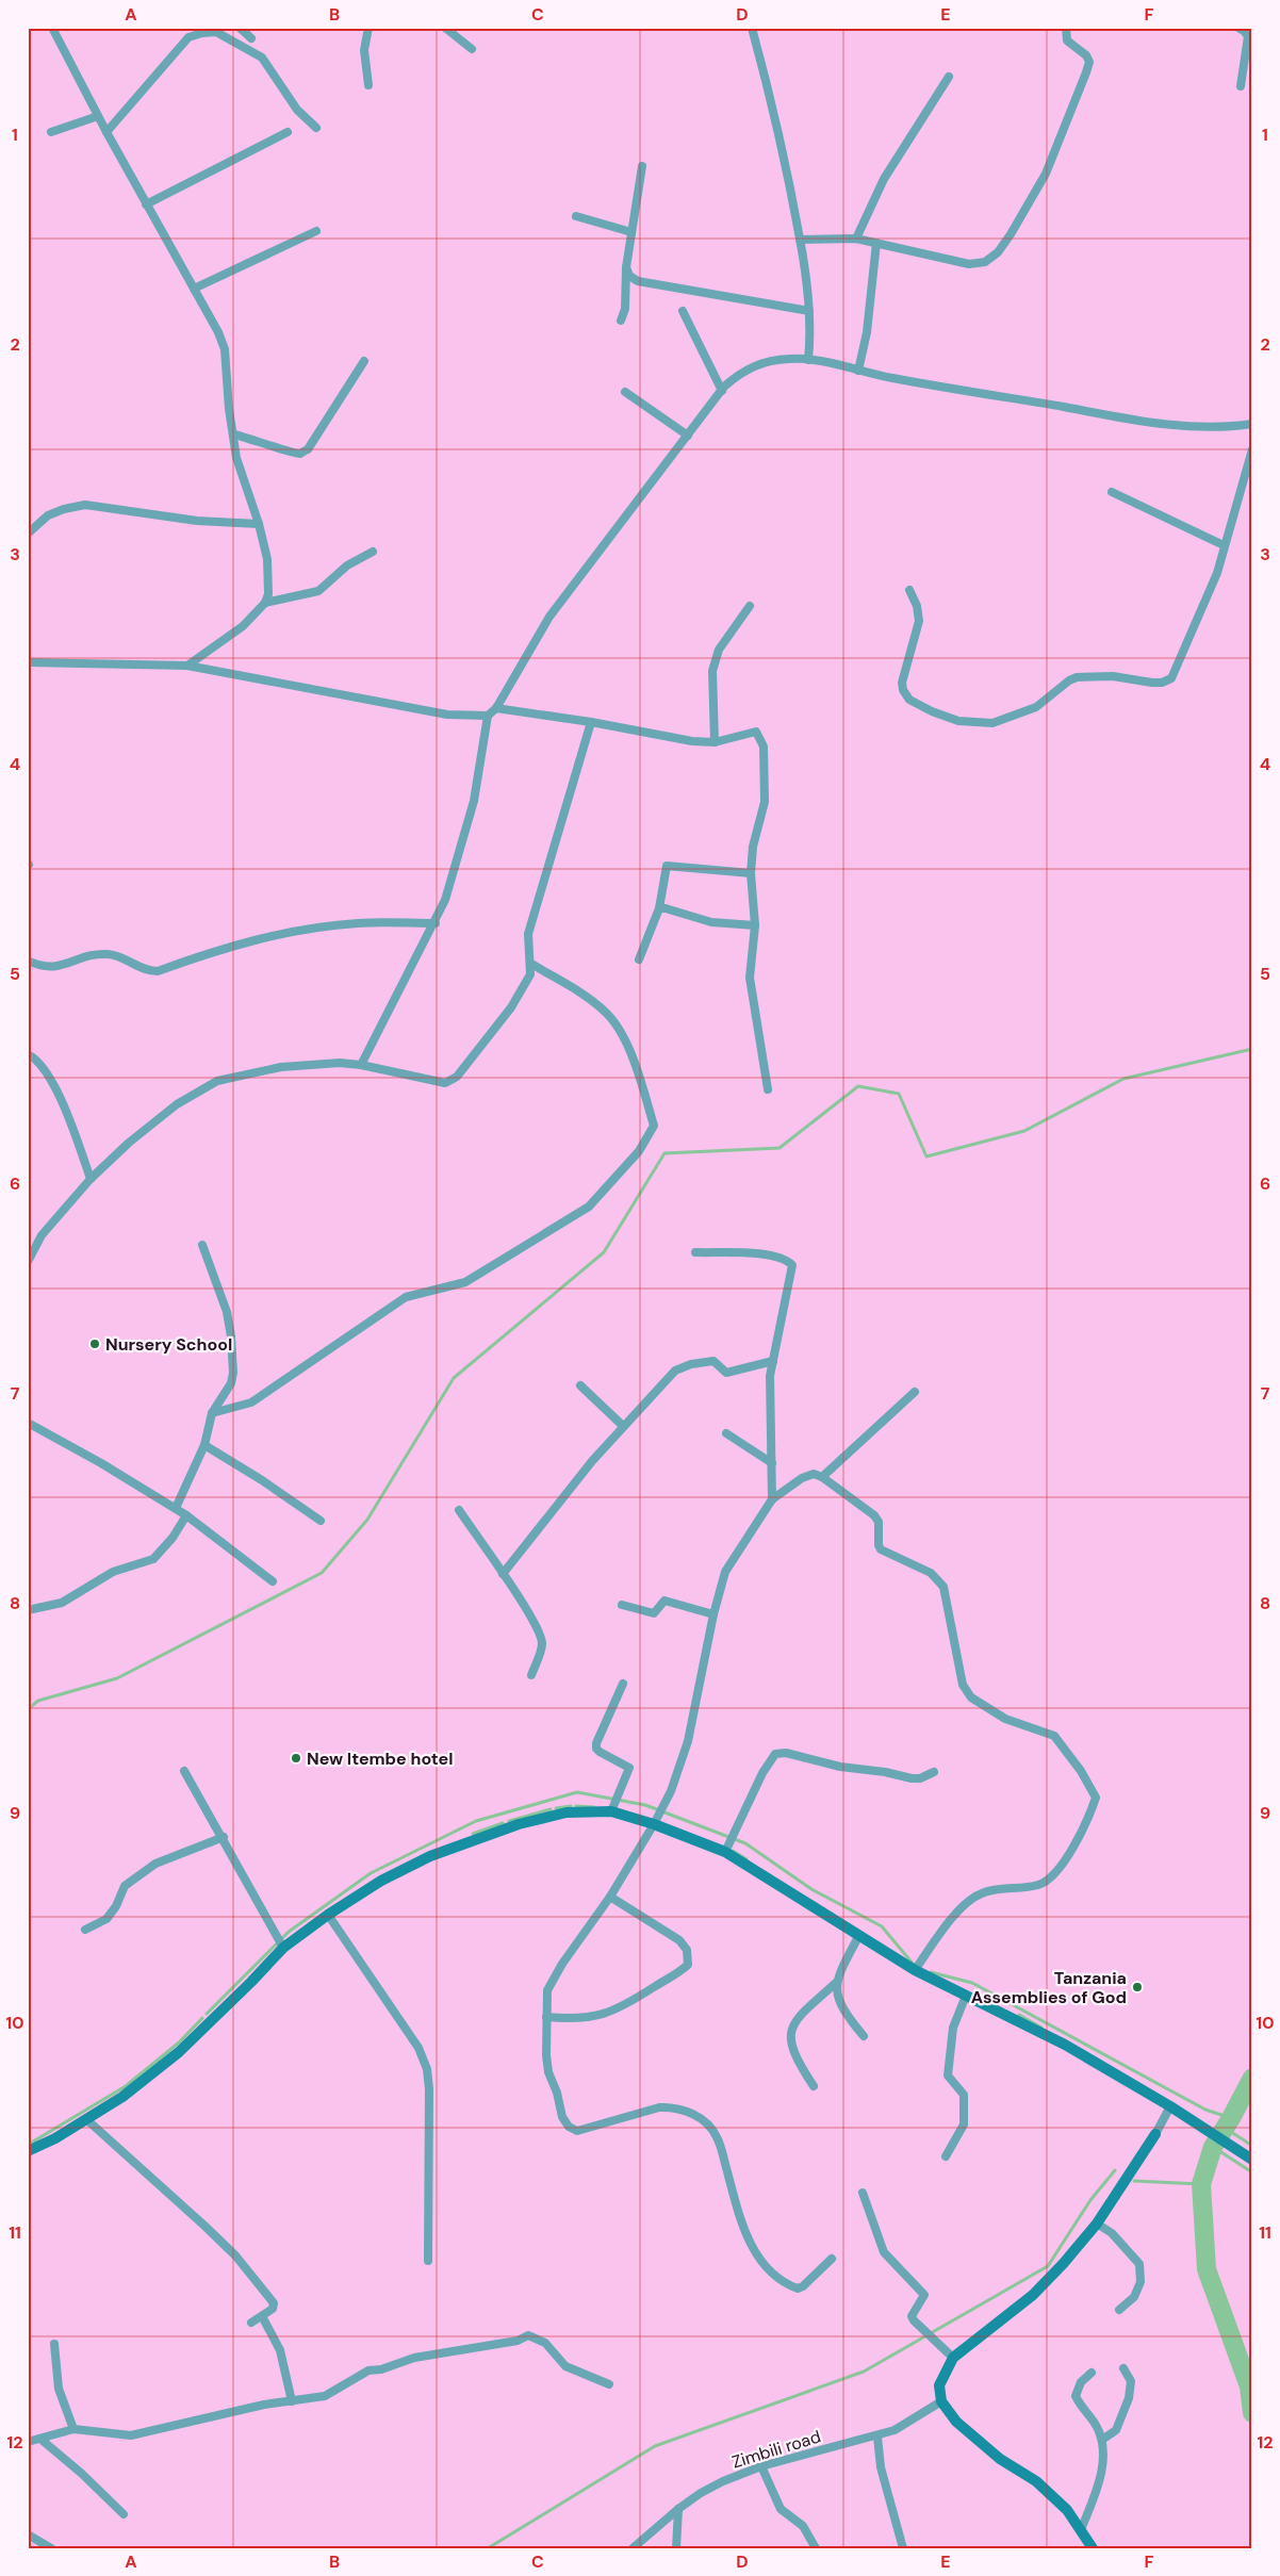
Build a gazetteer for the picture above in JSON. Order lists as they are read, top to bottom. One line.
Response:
{"streets":{"street":["Zimbili road"]},"places":["Nursery School","New Itembe hotel","Tanzania Assemblies of God"],"grid":{"columns":["A","B","C","D","E","F"],"rows":["1","2","3","4","5","6","7","8","9","10","11","12"]}}
